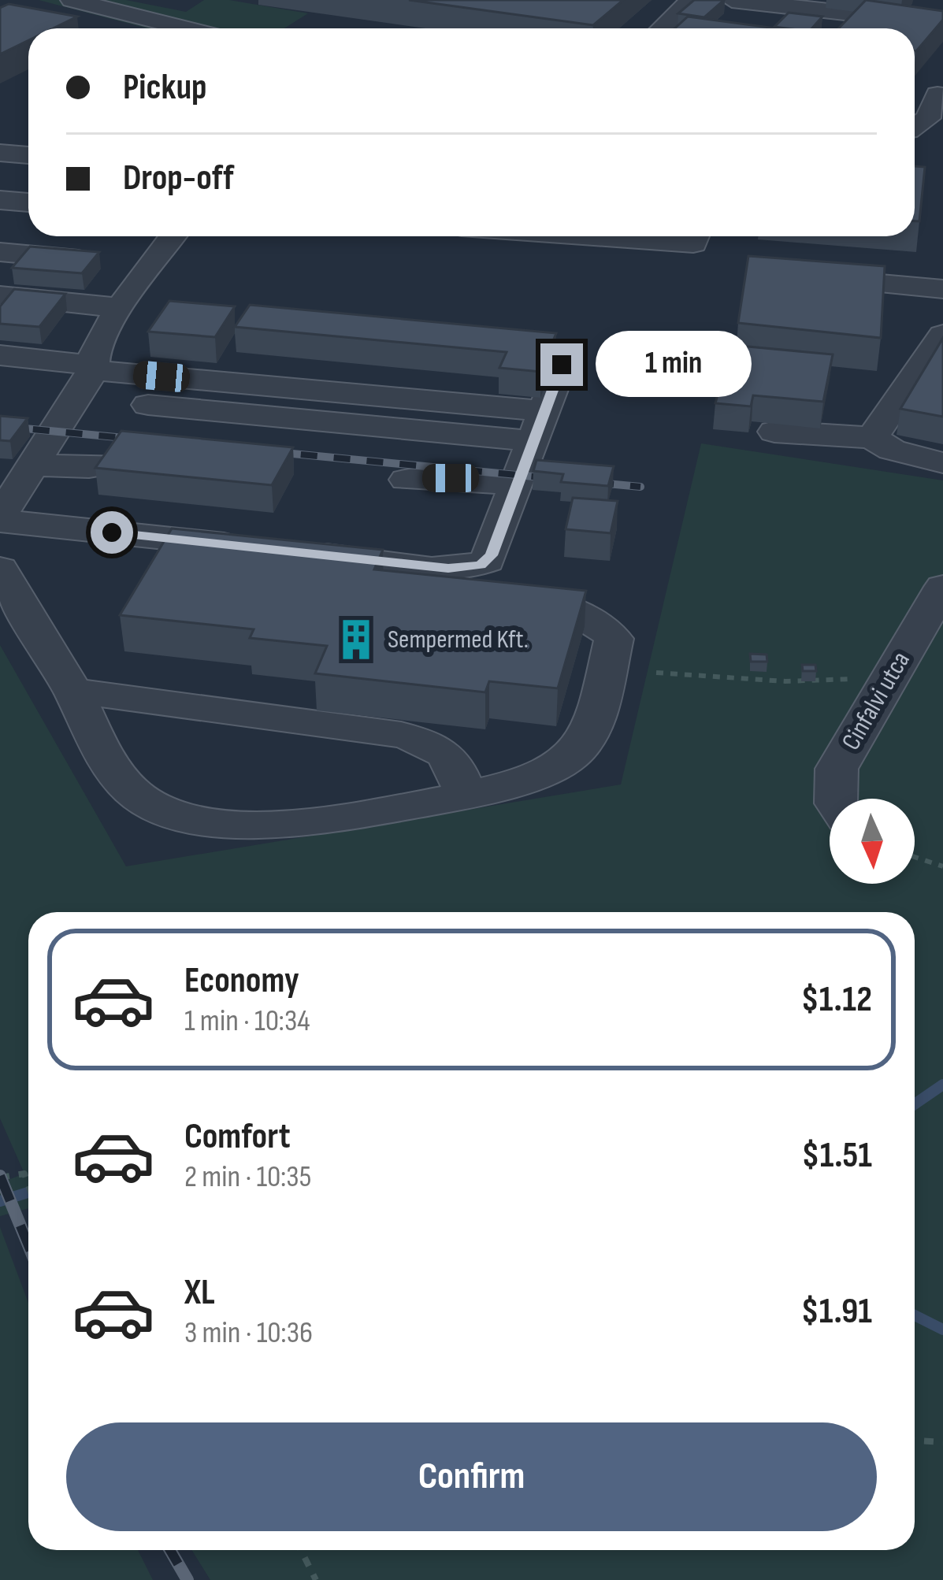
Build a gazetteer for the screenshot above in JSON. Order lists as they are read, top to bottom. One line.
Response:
{"streets":{"street":["Cinfalvi utca"]},"places":{"building":["Sempermed Kft."]},"north":"bottom","page":{"banner":["Pickup","Drop-off"],"bubble":"1 min","list":[{"name":"Economy","note":"1 min · 10:34","value":"$1.12"},{"name":"Comfort","note":"2 min · 10:35","value":"$1.51"},{"name":"XL","note":"3 min · 10:36","value":"$1.91"}],"buttons":"Confirm"}}
